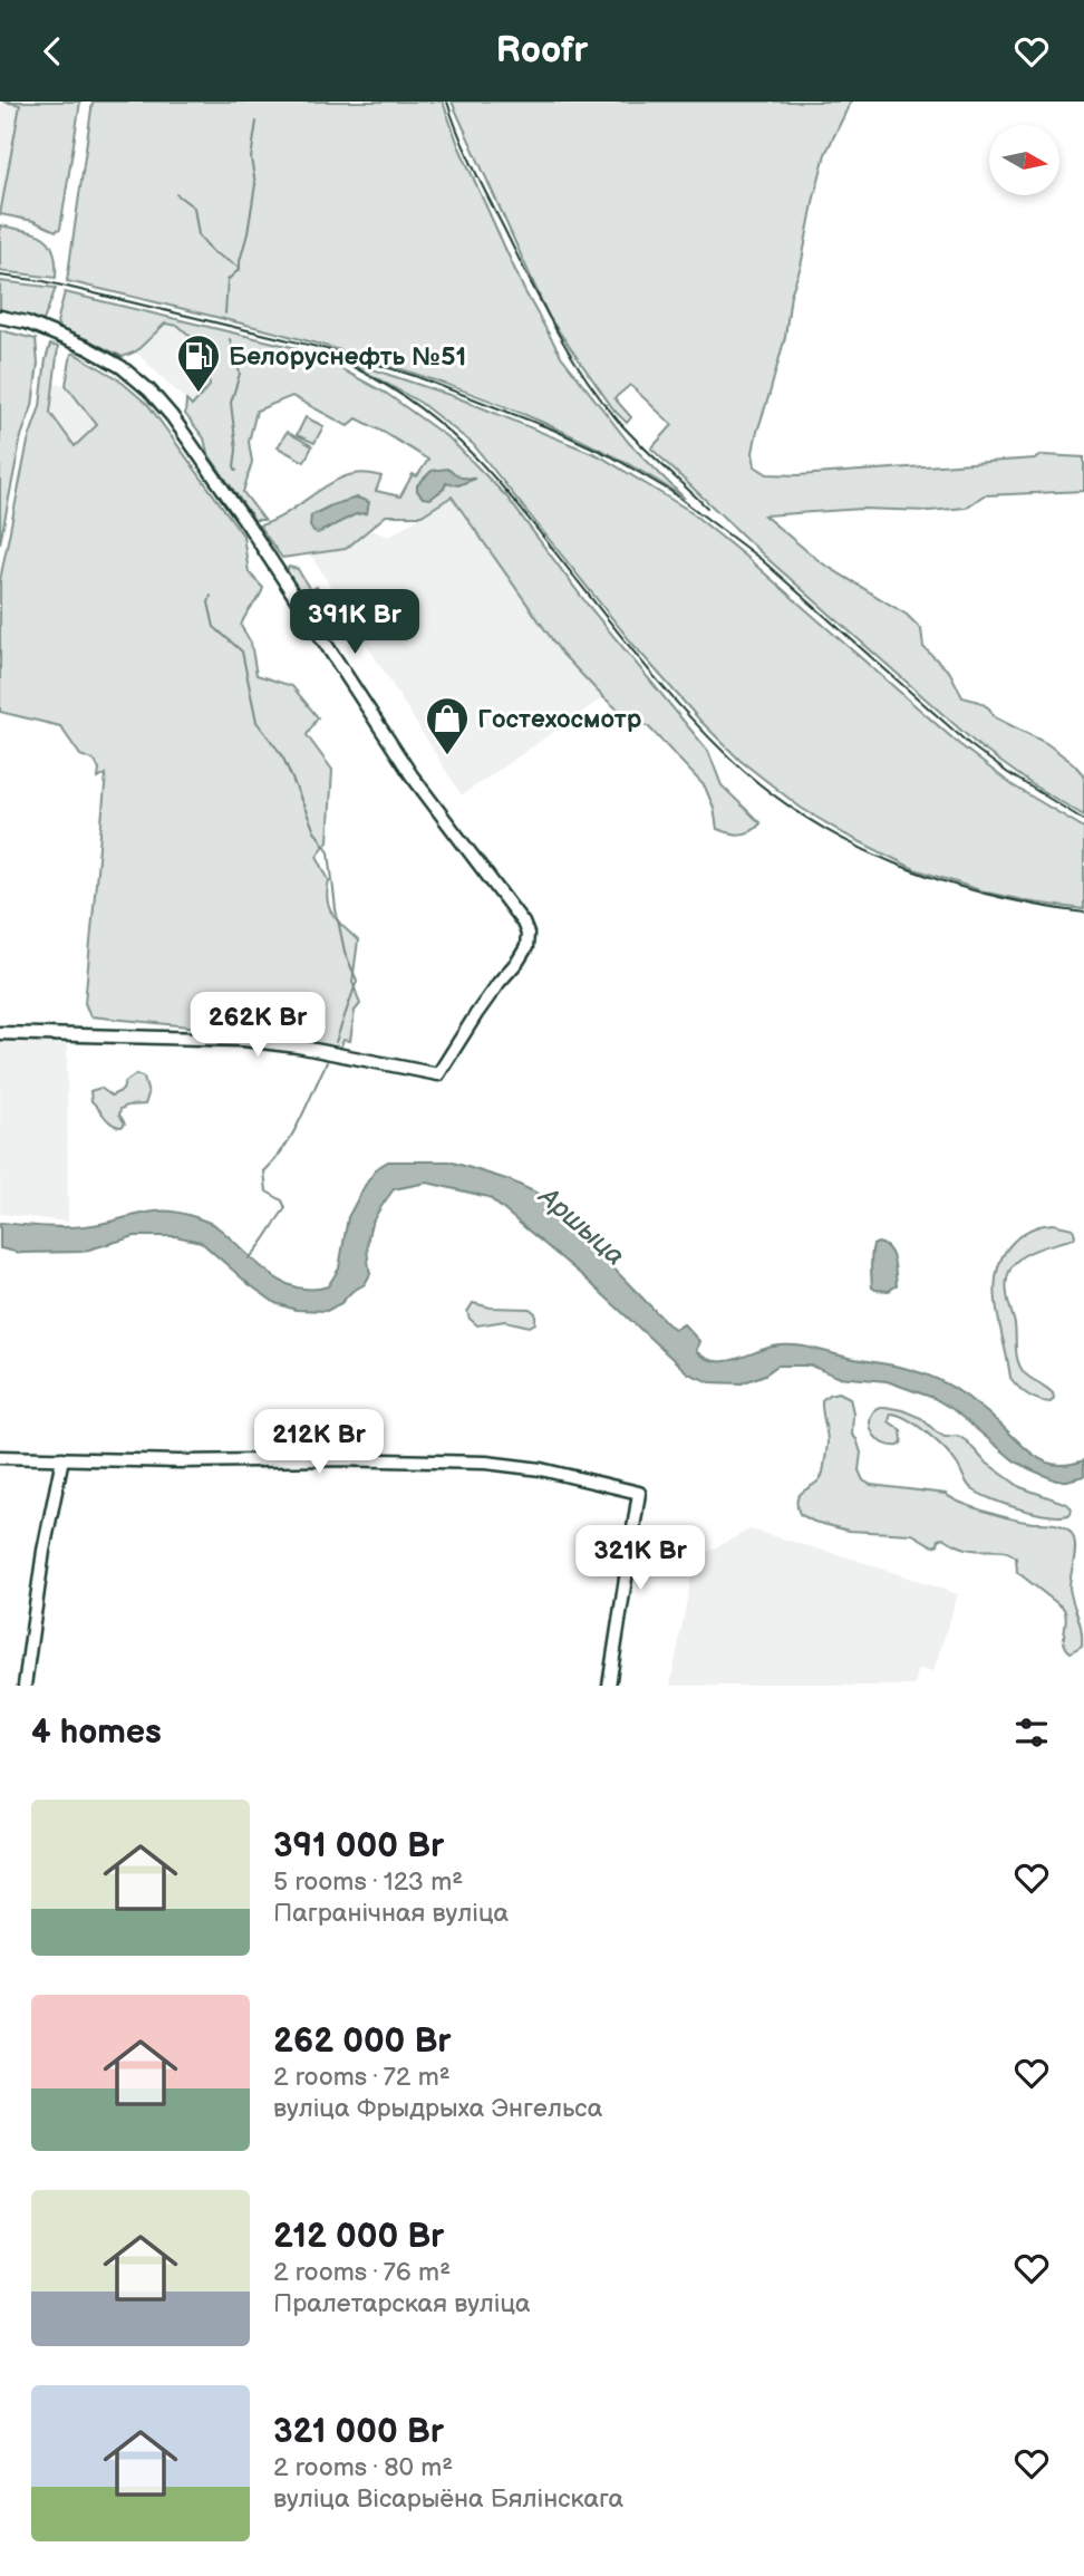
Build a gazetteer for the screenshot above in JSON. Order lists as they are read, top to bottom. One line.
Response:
{"water":["Аршыца"],"places":{"fuel station":["Белоруснефть №51"],"shop":["Гостехосмотр"]},"north":"right","page":{"header":"Roofr","price":["391K Br","262K Br","212K Br","321K Br"],"heading":"4 homes","list":[{"name":"391 000 Br","note":"5 rooms · 123 m² · Пагранічная вуліца"},{"name":"262 000 Br","note":"2 rooms · 72 m² · вуліца Фрыдрыха Энгельса"},{"name":"212 000 Br","note":"2 rooms · 76 m² · Пралетарская вуліца"},{"name":"321 000 Br","note":"2 rooms · 80 m² · вуліца Вісарыёна Бялінскага"}]}}
